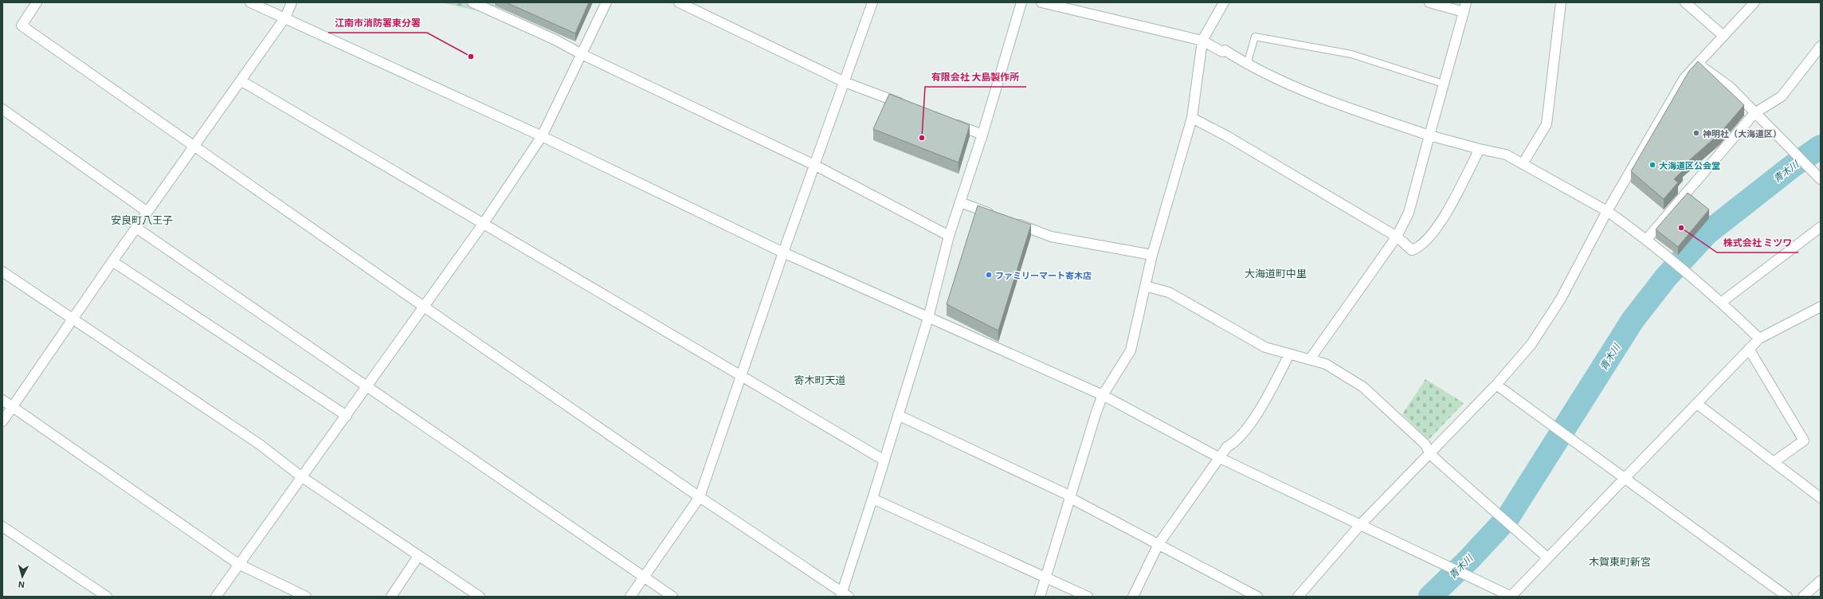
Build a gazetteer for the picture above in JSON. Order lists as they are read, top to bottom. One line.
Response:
{"districts":["安良町八王子","大海道町中里","寄木町天道","木賀東町新宮"],"water":["青木川"],"places":["江南市消防署東分署","神明社（大海道区）","有限会社 大島製作所","大海道区公会堂","株式会社 ミツワ","ファミリーマート寄木店"],"north":"bottom"}
